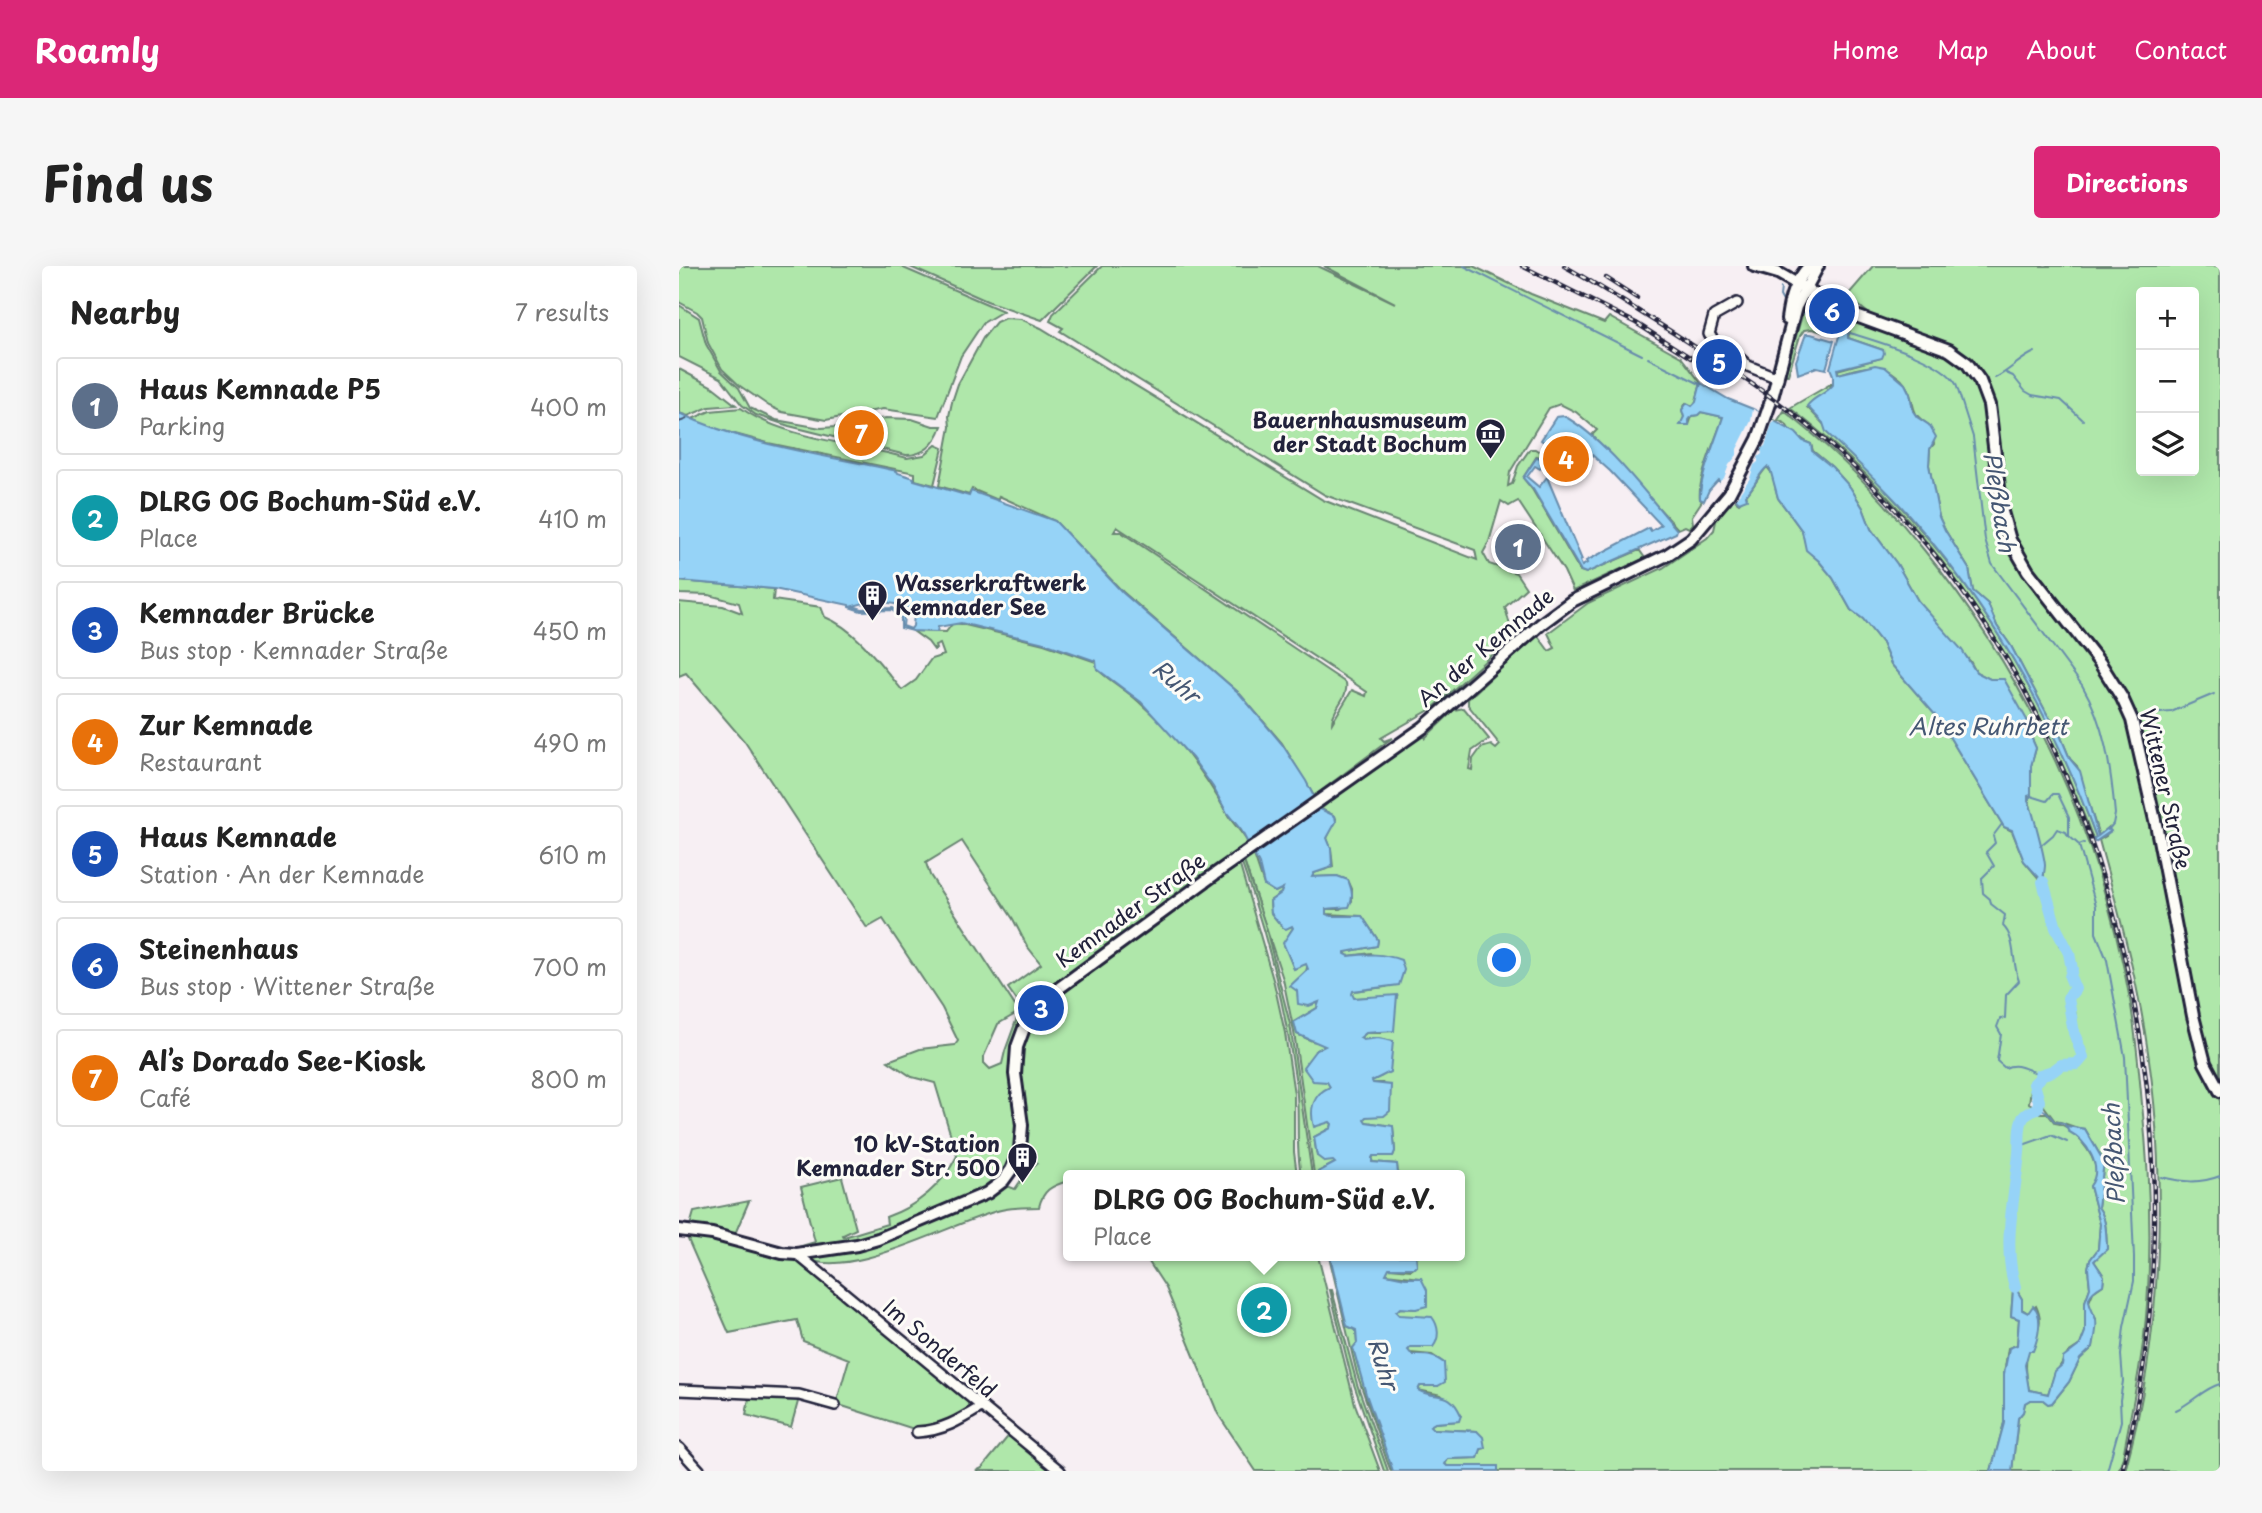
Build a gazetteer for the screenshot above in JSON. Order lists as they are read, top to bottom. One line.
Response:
{"streets":{"main road":["An der Kemnade","Wittener Straße","Kemnader Straße"],"street":["Im Sonderfeld"]},"crossings":[["An der Kemnade","Wittener Straße"],["An der Kemnade","Kemnader Straße"],["Kemnader Straße","Im Sonderfeld"]],"water":["Pleßbach","Ruhr","Altes Ruhrbett"],"places":{"museum":["Bauernhausmuseum der Stadt Bochum"],"building":["Wasserkraftwerk Kemnader See","10 kV-Station Kemnader Str. 500"]},"page":{"header":"Roamly","nav":["Home","Map","About","Contact"],"title":"Find us","buttons":"Directions","heading":["Nearby","7 results"],"pins":["6","5","7","4","1","3","2"],"map_buttons":["+","−"],"list":[{"mark":"1","name":"Haus Kemnade P5","note":"Parking","value":"400 m"},{"mark":"2","name":"DLRG OG Bochum-Süd e.V.","note":"Place","value":"410 m"},{"mark":"3","name":"Kemnader Brücke","note":"Bus stop · Kemnader Straße","value":"450 m"},{"mark":"4","name":"Zur Kemnade","note":"Restaurant","value":"490 m"},{"mark":"5","name":"Haus Kemnade","note":"Station · An der Kemnade","value":"610 m"},{"mark":"6","name":"Steinenhaus","note":"Bus stop · Wittener Straße","value":"700 m"},{"mark":"7","name":"Al’s Dorado See-Kiosk","note":"Café","value":"800 m"}],"popup":["DLRG OG Bochum-Süd e.V.","Place"]}}
